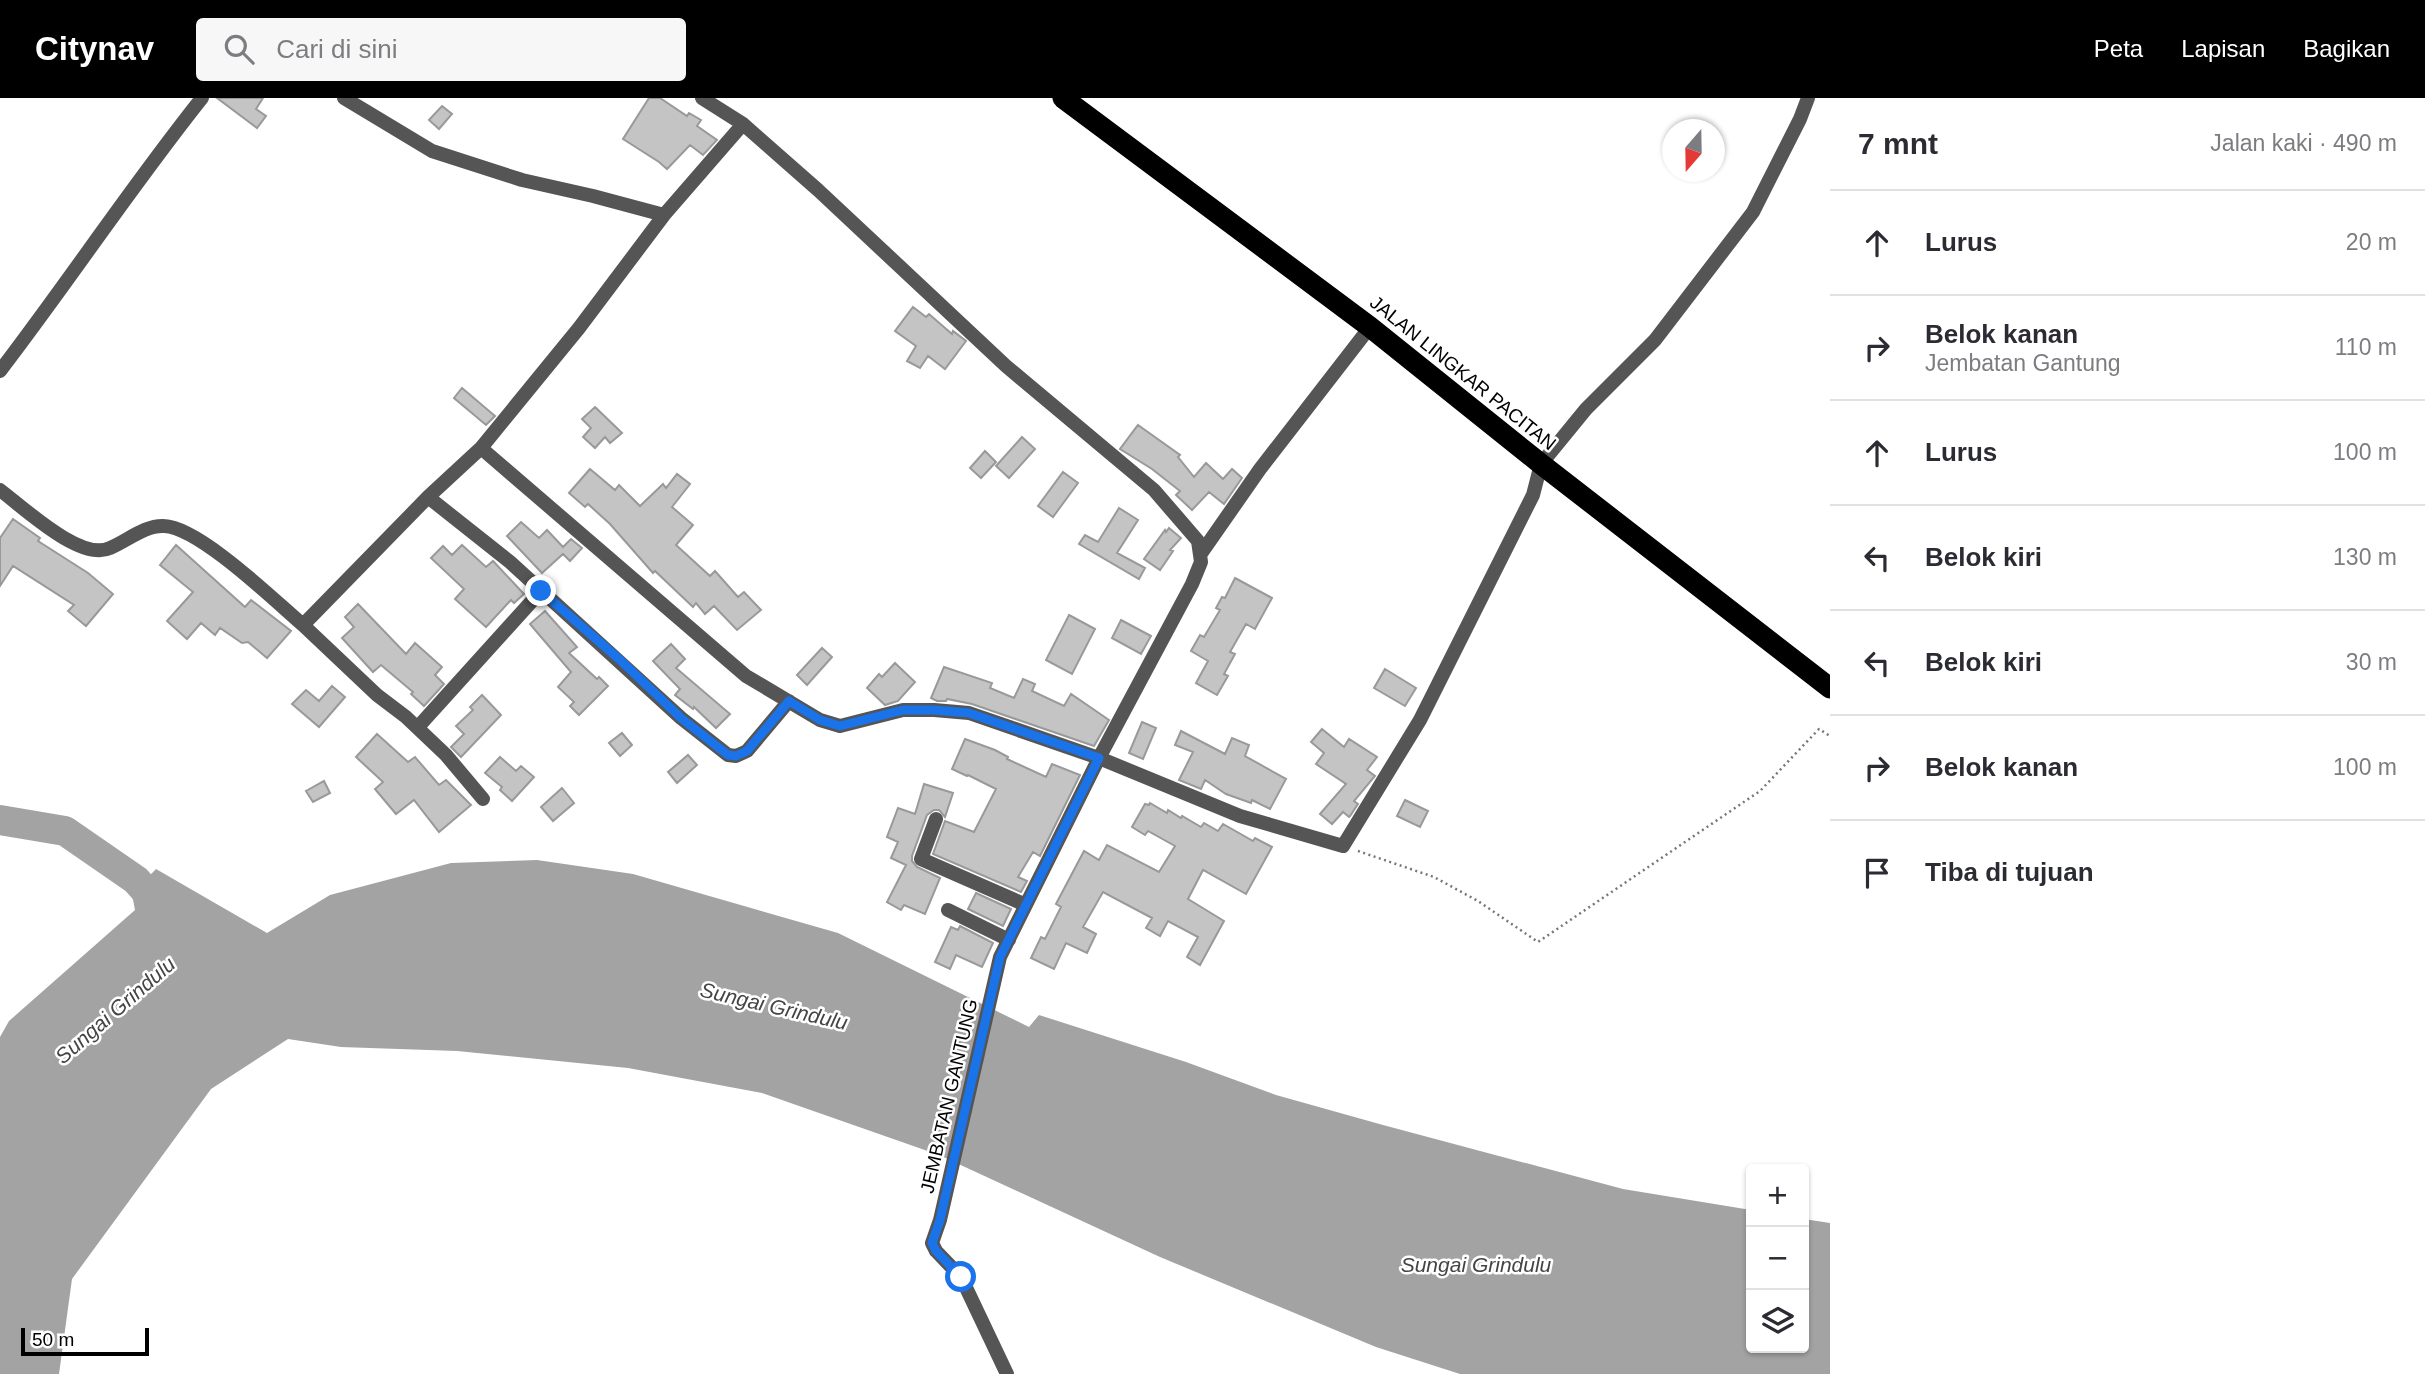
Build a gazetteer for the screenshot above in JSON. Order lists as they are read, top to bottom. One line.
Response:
{"streets":{"highway":["JALAN LINGKAR PACITAN"],"street":["JEMBATAN GANTUNG"]},"crossings":[["JALAN LINGKAR PACITAN","JEMBATAN GANTUNG"]],"water":["Sungai Grindulu"],"scale_bar":"50 m","north":"bottom","page":{"header":"Citynav","search":"Cari di sini","nav":["Peta","Lapisan","Bagikan"],"heading":["7 mnt","Jalan kaki · 490 m"],"list":[["Lurus","20 m"],["Belok kanan","Jembatan Gantung","110 m"],["Lurus","100 m"],["Belok kiri","130 m"],["Belok kiri","30 m"],["Belok kanan","100 m"],"Tiba di tujuan"],"map_buttons":["+","−"],"scale":"50 m"}}
